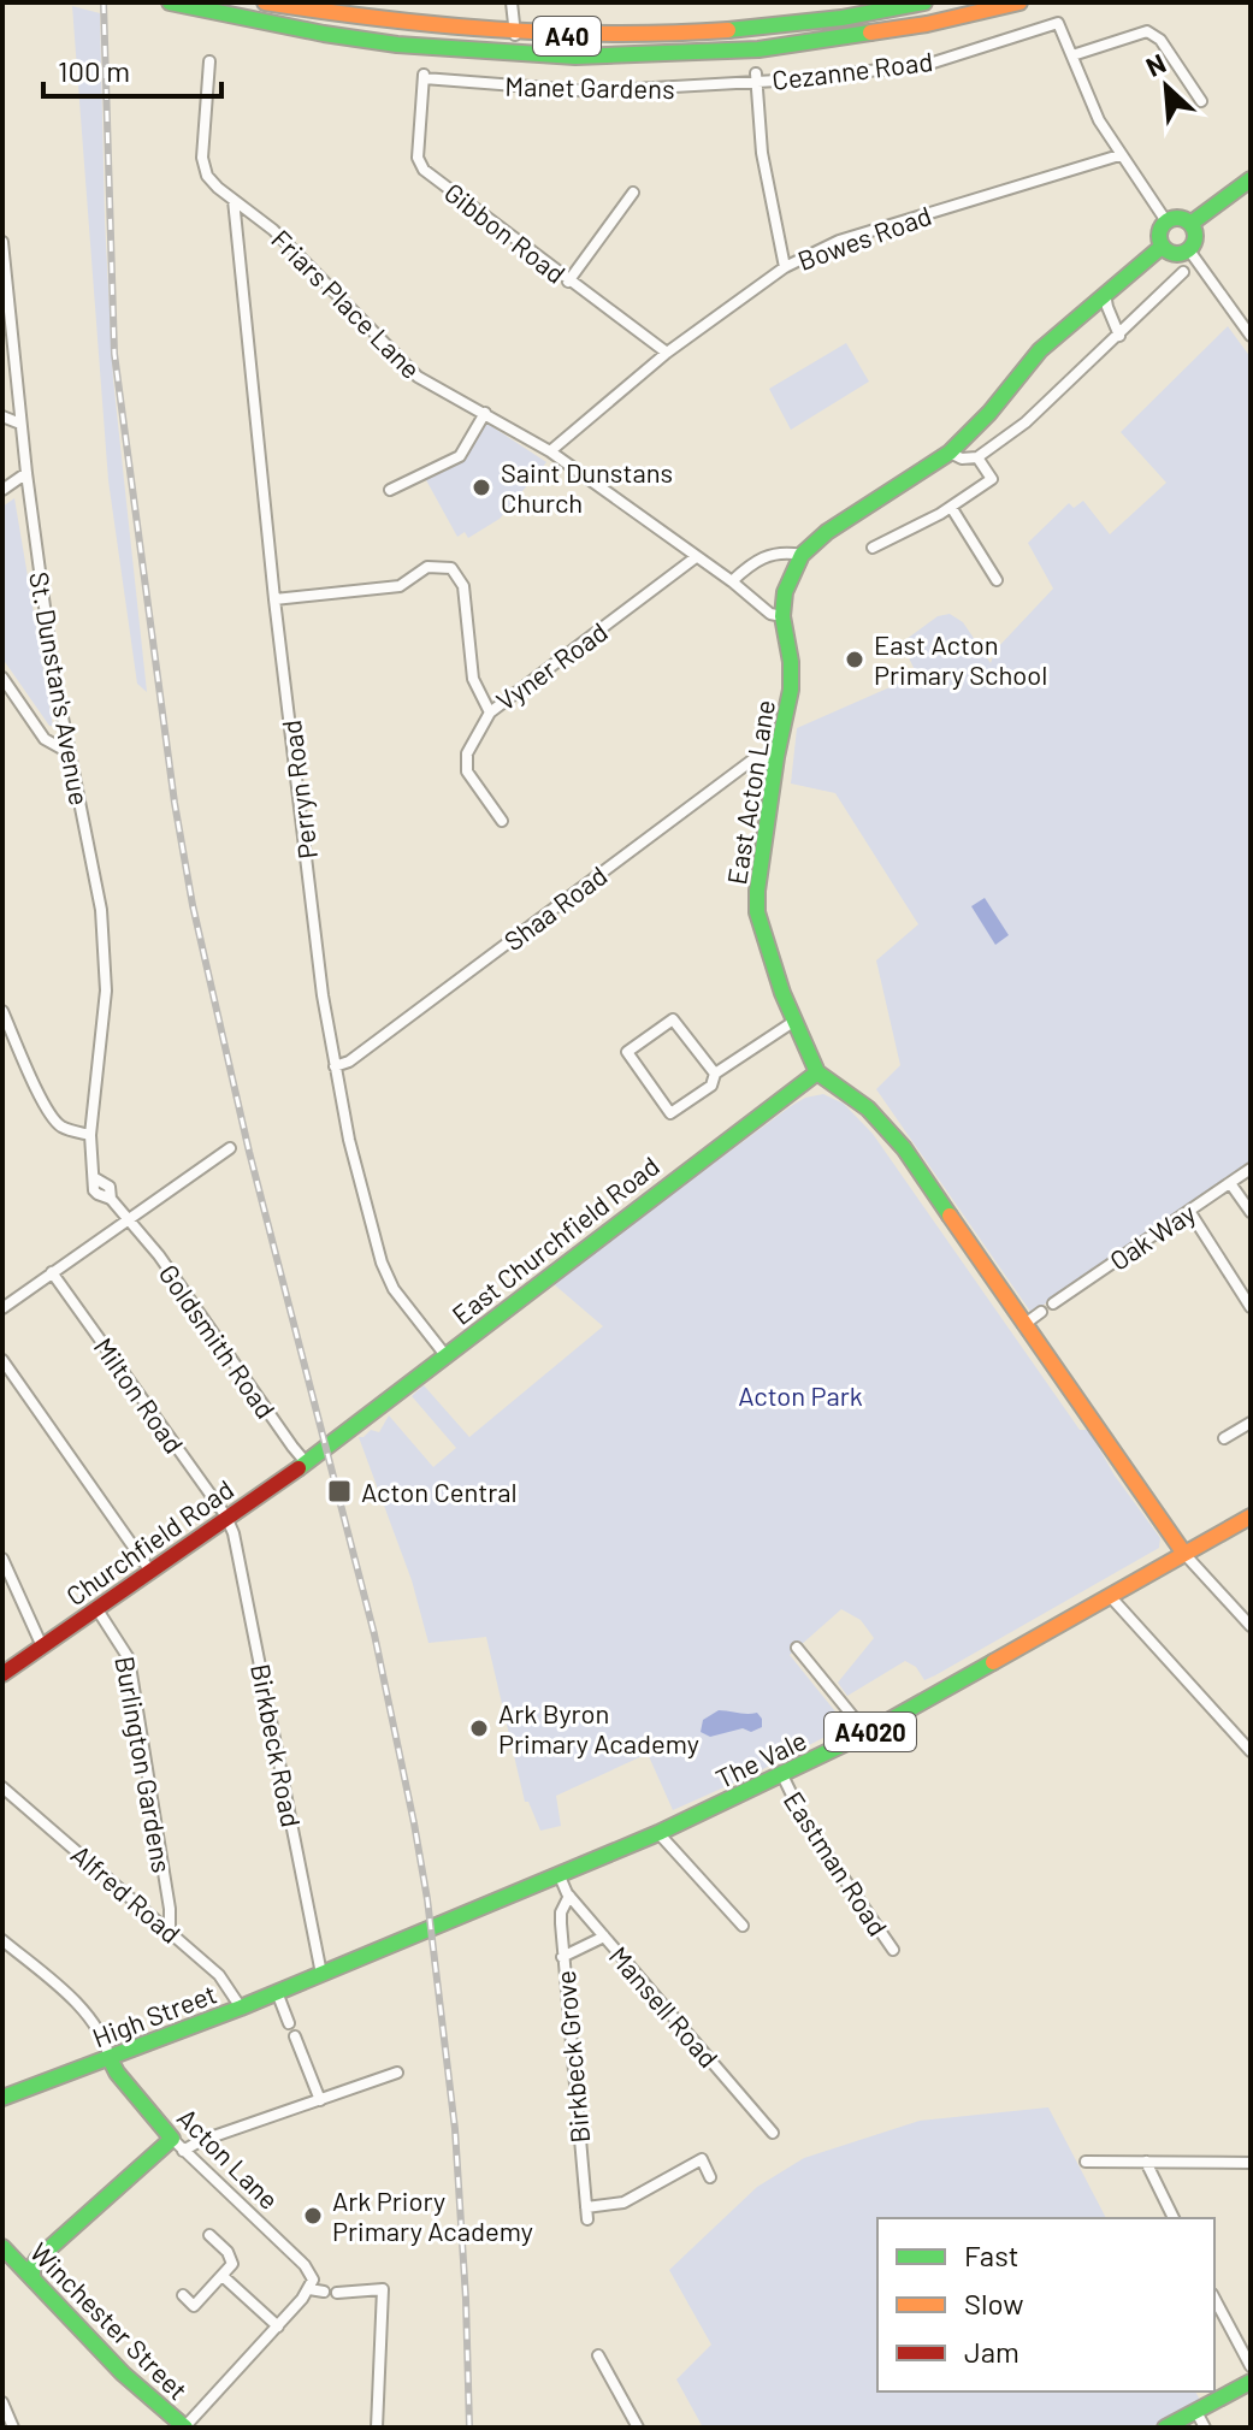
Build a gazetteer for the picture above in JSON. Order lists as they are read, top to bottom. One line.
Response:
{"streets":{"main road":["A40","East Acton Lane","East Churchfield Road","Churchfield Road","A4020","The Vale","High Street","Acton Lane","Winchester Street"],"street":["Cezanne Road","Manet Gardens","Gibbon Road","Bowes Road","Friars Place Lane","Vyner Road","St. Dunstan's Avenue","Perryn Road","Shaa Road","Oak Way","Goldsmith Road","Milton Road","Birkbeck Road","Burlington Gardens","Eastman Road","Alfred Road","Mansell Road","Birkbeck Grove"]},"crossings":[["Cezanne Road","Manet Gardens"],["Manet Gardens","Gibbon Road"],["Gibbon Road","Bowes Road"],["Bowes Road","Friars Place Lane"],["Friars Place Lane","Vyner Road"],["Friars Place Lane","Perryn Road"],["Friars Place Lane","East Acton Lane"],["Vyner Road","Perryn Road"],["St. Dunstan's Avenue","Goldsmith Road"],["Perryn Road","Shaa Road"],["Perryn Road","East Churchfield Road"],["East Acton Lane","Shaa Road"],["East Acton Lane","East Churchfield Road"],["East Acton Lane","The Vale"],["East Churchfield Road","Churchfield Road"],["Goldsmith Road","Churchfield Road"],["Milton Road","Churchfield Road"],["Milton Road","Birkbeck Road"],["Churchfield Road","Birkbeck Road"],["Churchfield Road","Burlington Gardens"],["Birkbeck Road","The Vale"],["Birkbeck Road","High Street"],["The Vale","Eastman Road"],["The Vale","Mansell Road"],["The Vale","High Street"],["Burlington Gardens","Alfred Road"],["Alfred Road","High Street"],["Mansell Road","Birkbeck Grove"],["High Street","Acton Lane"]],"parks":["Acton Park"],"places":{"other":["Saint Dunstans Church","East Acton Primary School","Ark Byron Primary Academy","Ark Priory Primary Academy"],"transit":["Acton Central"]},"legend":["Fast","Slow","Jam"],"scale_bar":"100 m","north":"top left"}
